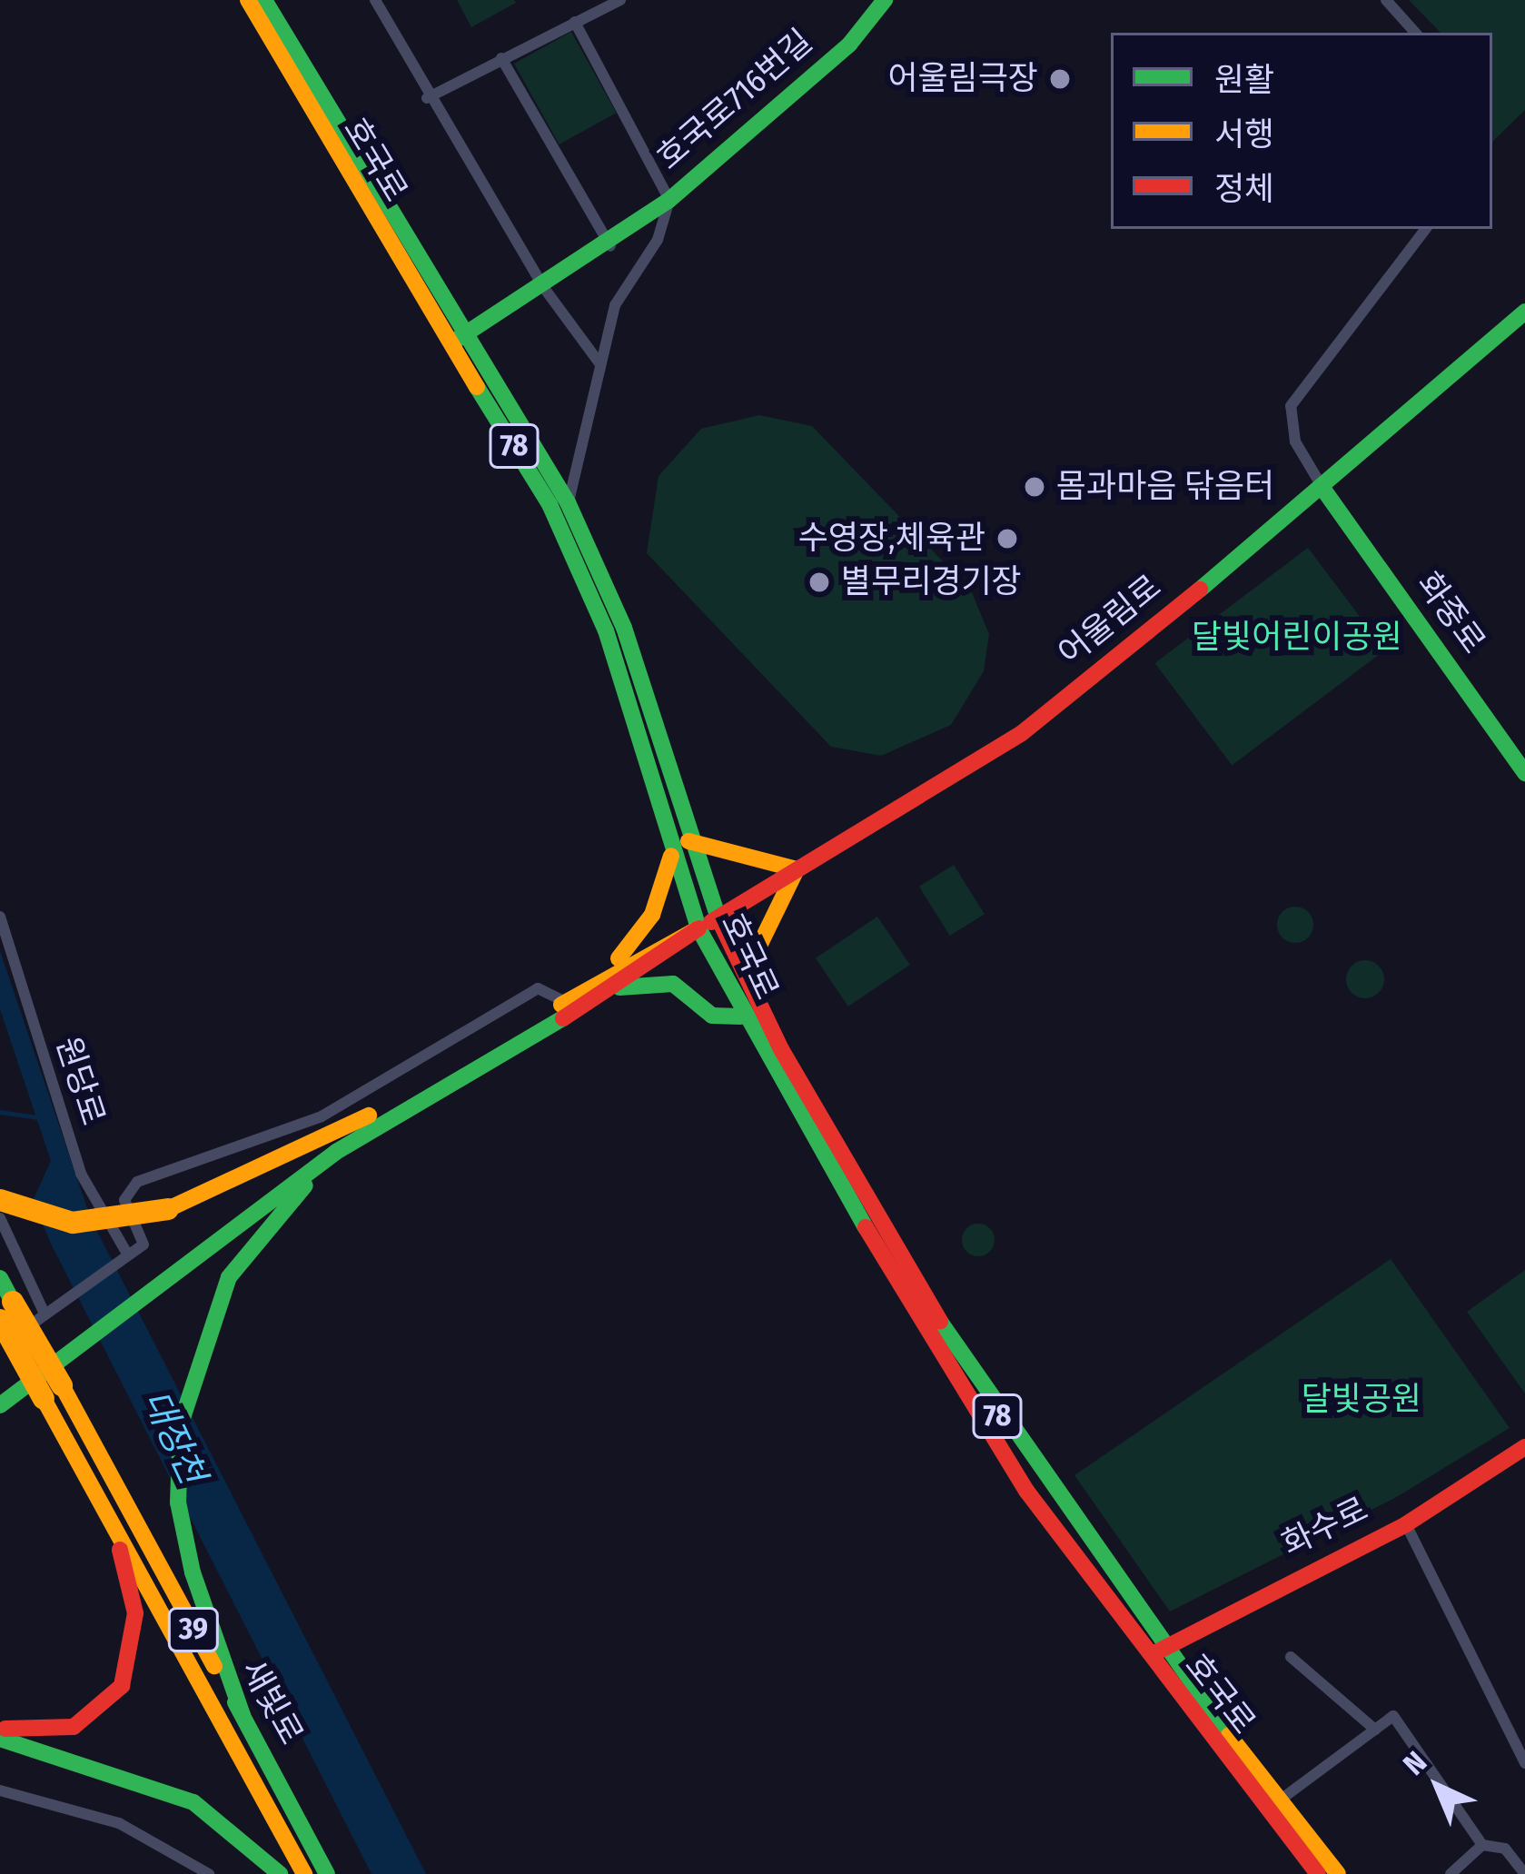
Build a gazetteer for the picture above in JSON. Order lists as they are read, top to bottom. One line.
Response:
{"streets":{"main road":["호국로716번길","호국로","78","화중로","어울림로","화수로","39","새빛로"],"street":["원당로"]},"crossings":[["호국로716번길","호국로"],["호국로","어울림로"],["호국로","화수로"],["화중로","어울림로"]],"water":["대장천"],"parks":["달빛어린이공원","달빛공원"],"places":["어울림극장","몸과마음 닦음터","수영장,체육관","별무리경기장"],"legend":["원활","서행","정체"],"north":"top left"}
